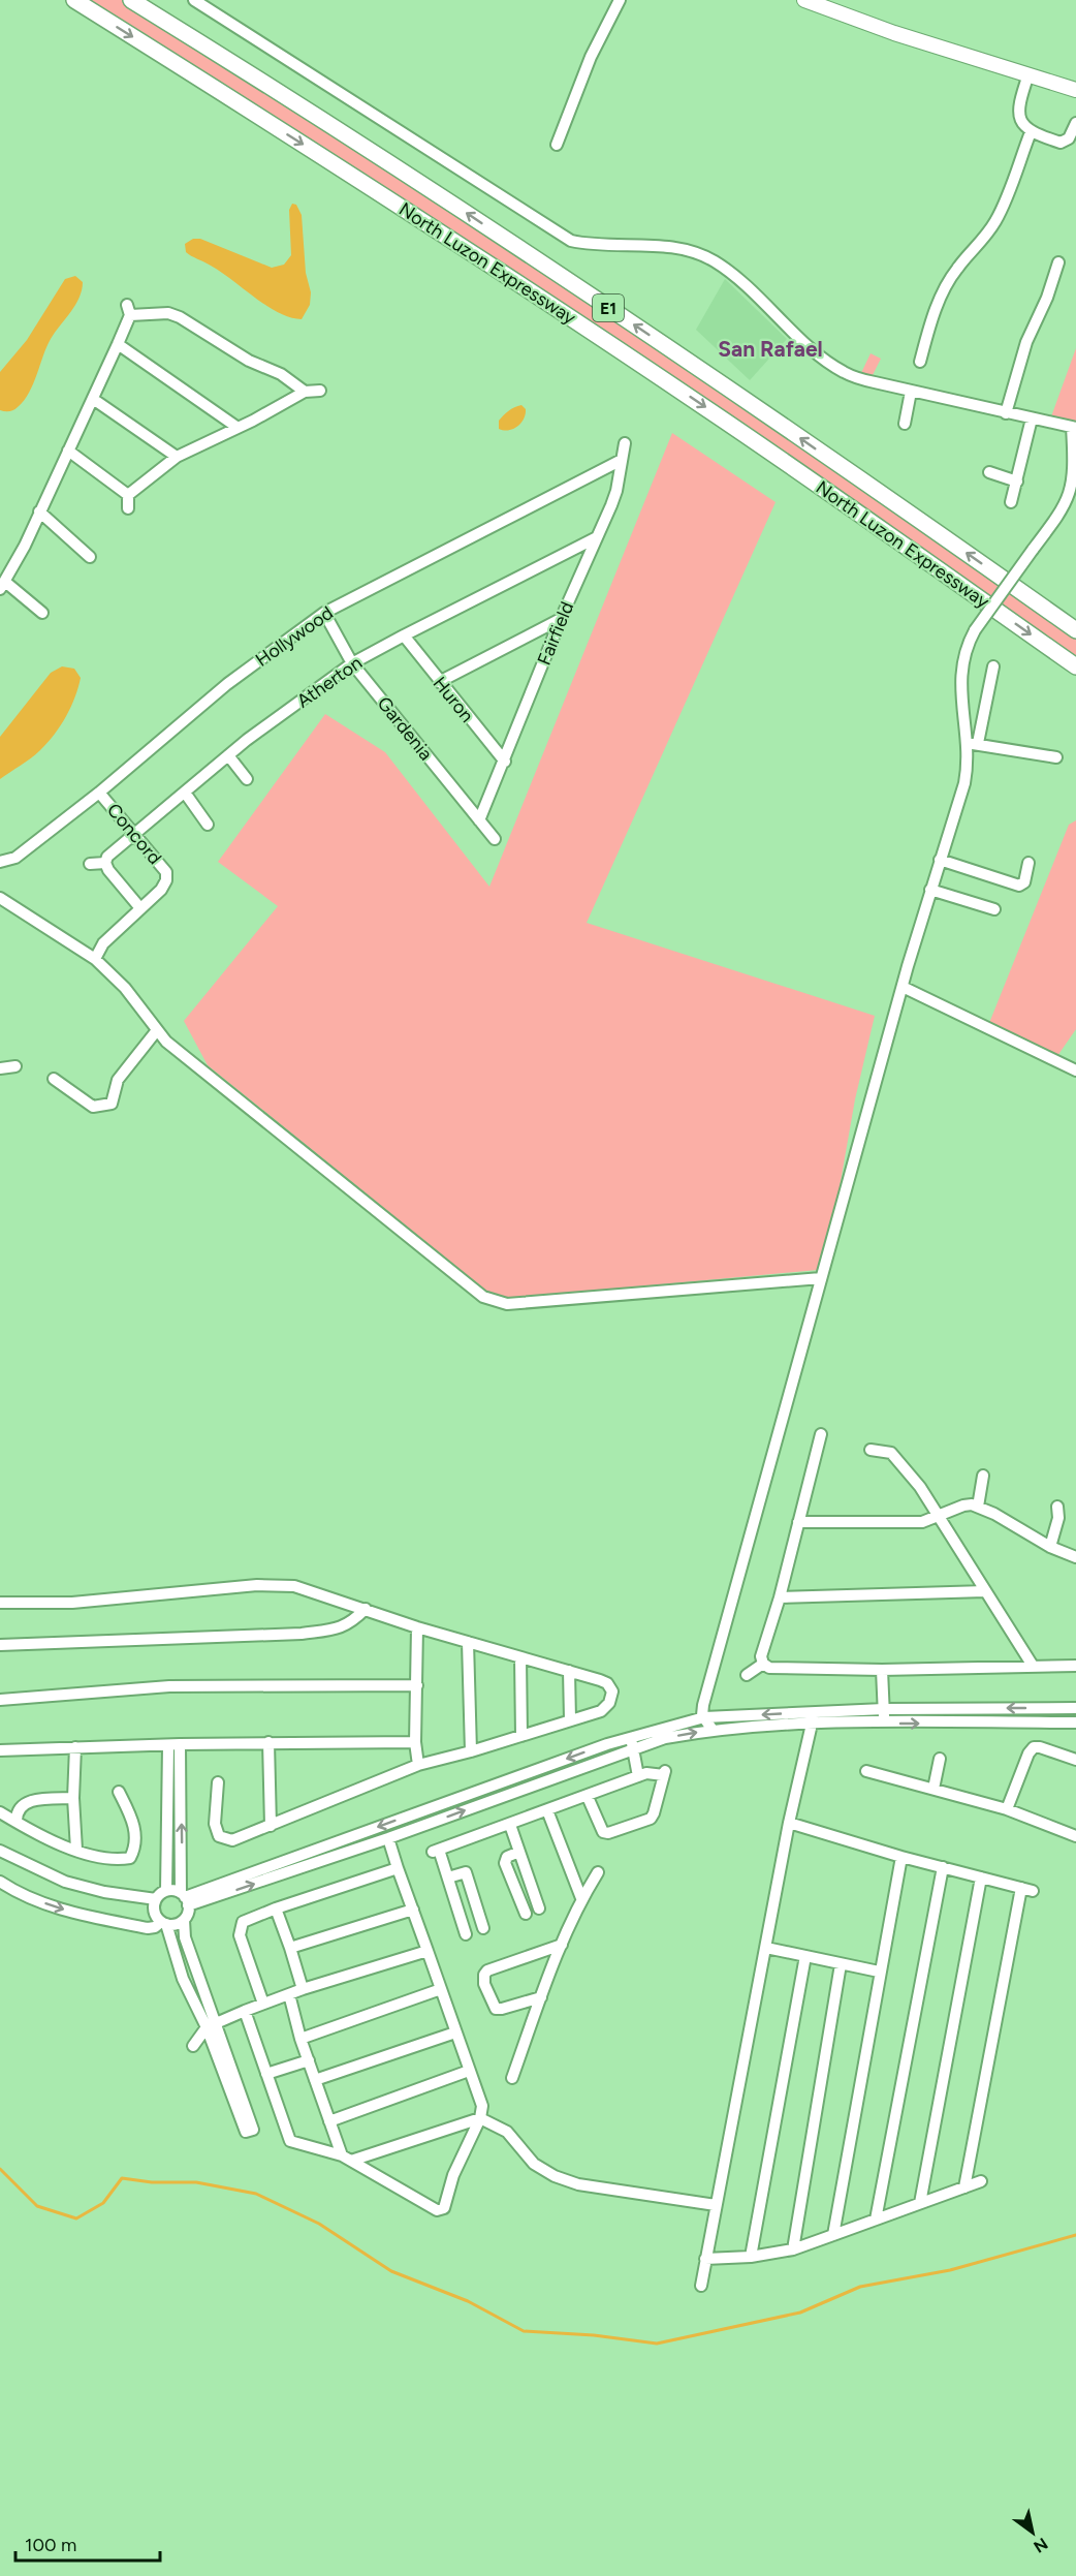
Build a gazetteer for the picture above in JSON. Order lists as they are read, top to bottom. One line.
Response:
{"streets":{"highway":["North Luzon Expressway","E1"],"street":["Fairfield","Hollywood","Atherton","Huron","Gardenia","Concord"]},"crossings":[["Fairfield","Hollywood"],["Fairfield","Atherton"],["Fairfield","Huron"],["Fairfield","Gardenia"],["Hollywood","Gardenia"],["Hollywood","Concord"],["Atherton","Huron"],["Atherton","Gardenia"],["Atherton","Concord"]],"districts":["San Rafael"],"scale_bar":"100 m","north":"bottom right"}
